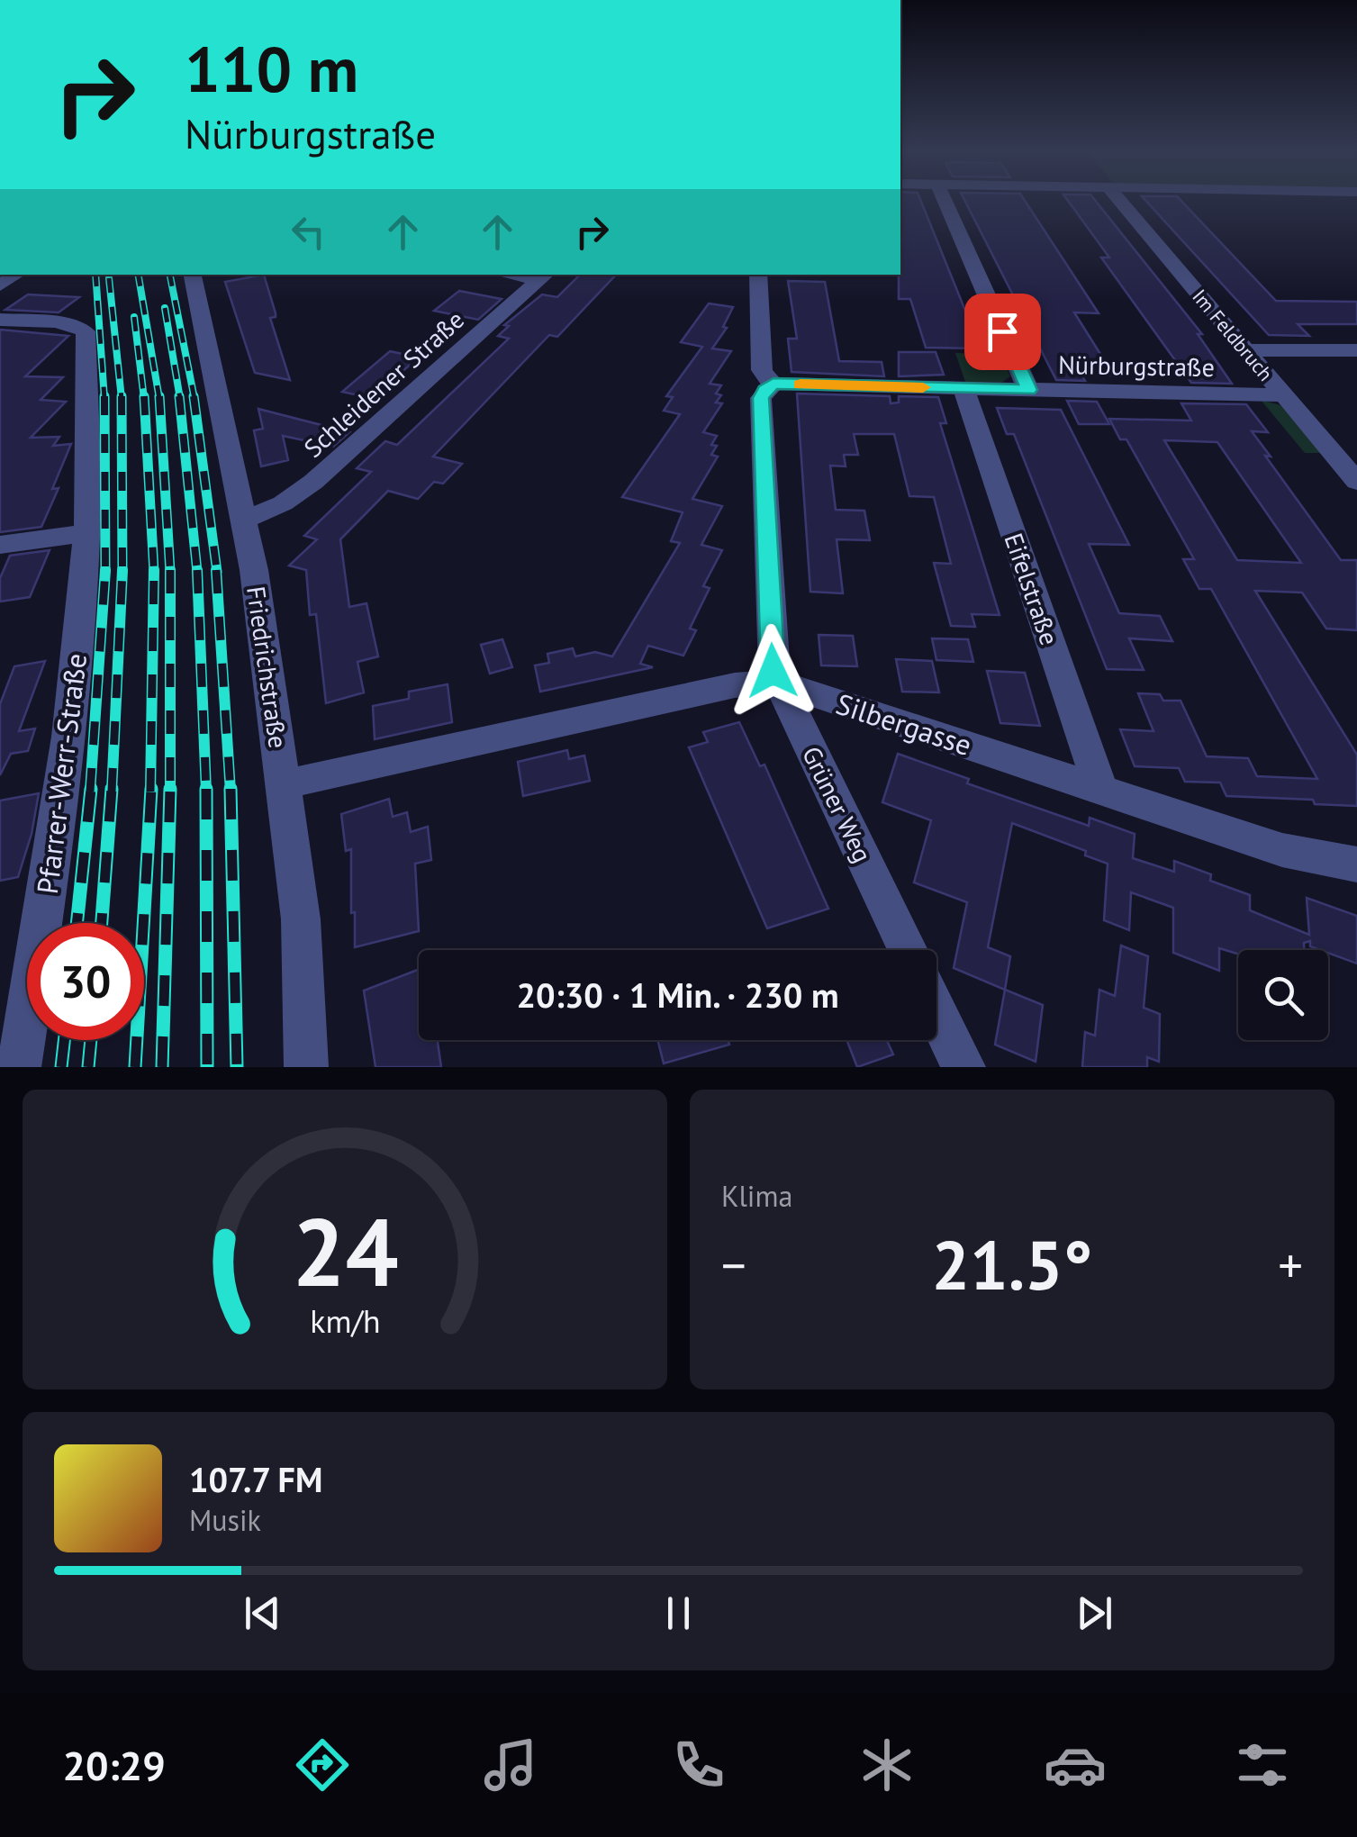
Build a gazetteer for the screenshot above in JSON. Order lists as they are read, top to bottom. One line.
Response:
{"streets":{"street":["Im Feldbruch","Nürburgstraße","Schleidener Straße","Eifelstraße","Friedrichstraße","Silbergasse","Pfarrer-Werr-Straße","Grüner Weg"]},"crossings":[["Im Feldbruch","Nürburgstraße"],["Nürburgstraße","Eifelstraße"],["Nürburgstraße","Grüner Weg"],["Schleidener Straße","Friedrichstraße"],["Eifelstraße","Silbergasse"],["Friedrichstraße","Silbergasse"],["Silbergasse","Grüner Weg"]],"page":{"turn":["110 m","Nürburgstraße"],"limit":"30","trip":"20:30 · 1 Min. · 230 m","tile":"Klima","heat":["−","21.5°","+"],"song":["107.7 FM","Musik"],"tabs":"20:29","gauge":["24","km/h"]}}
